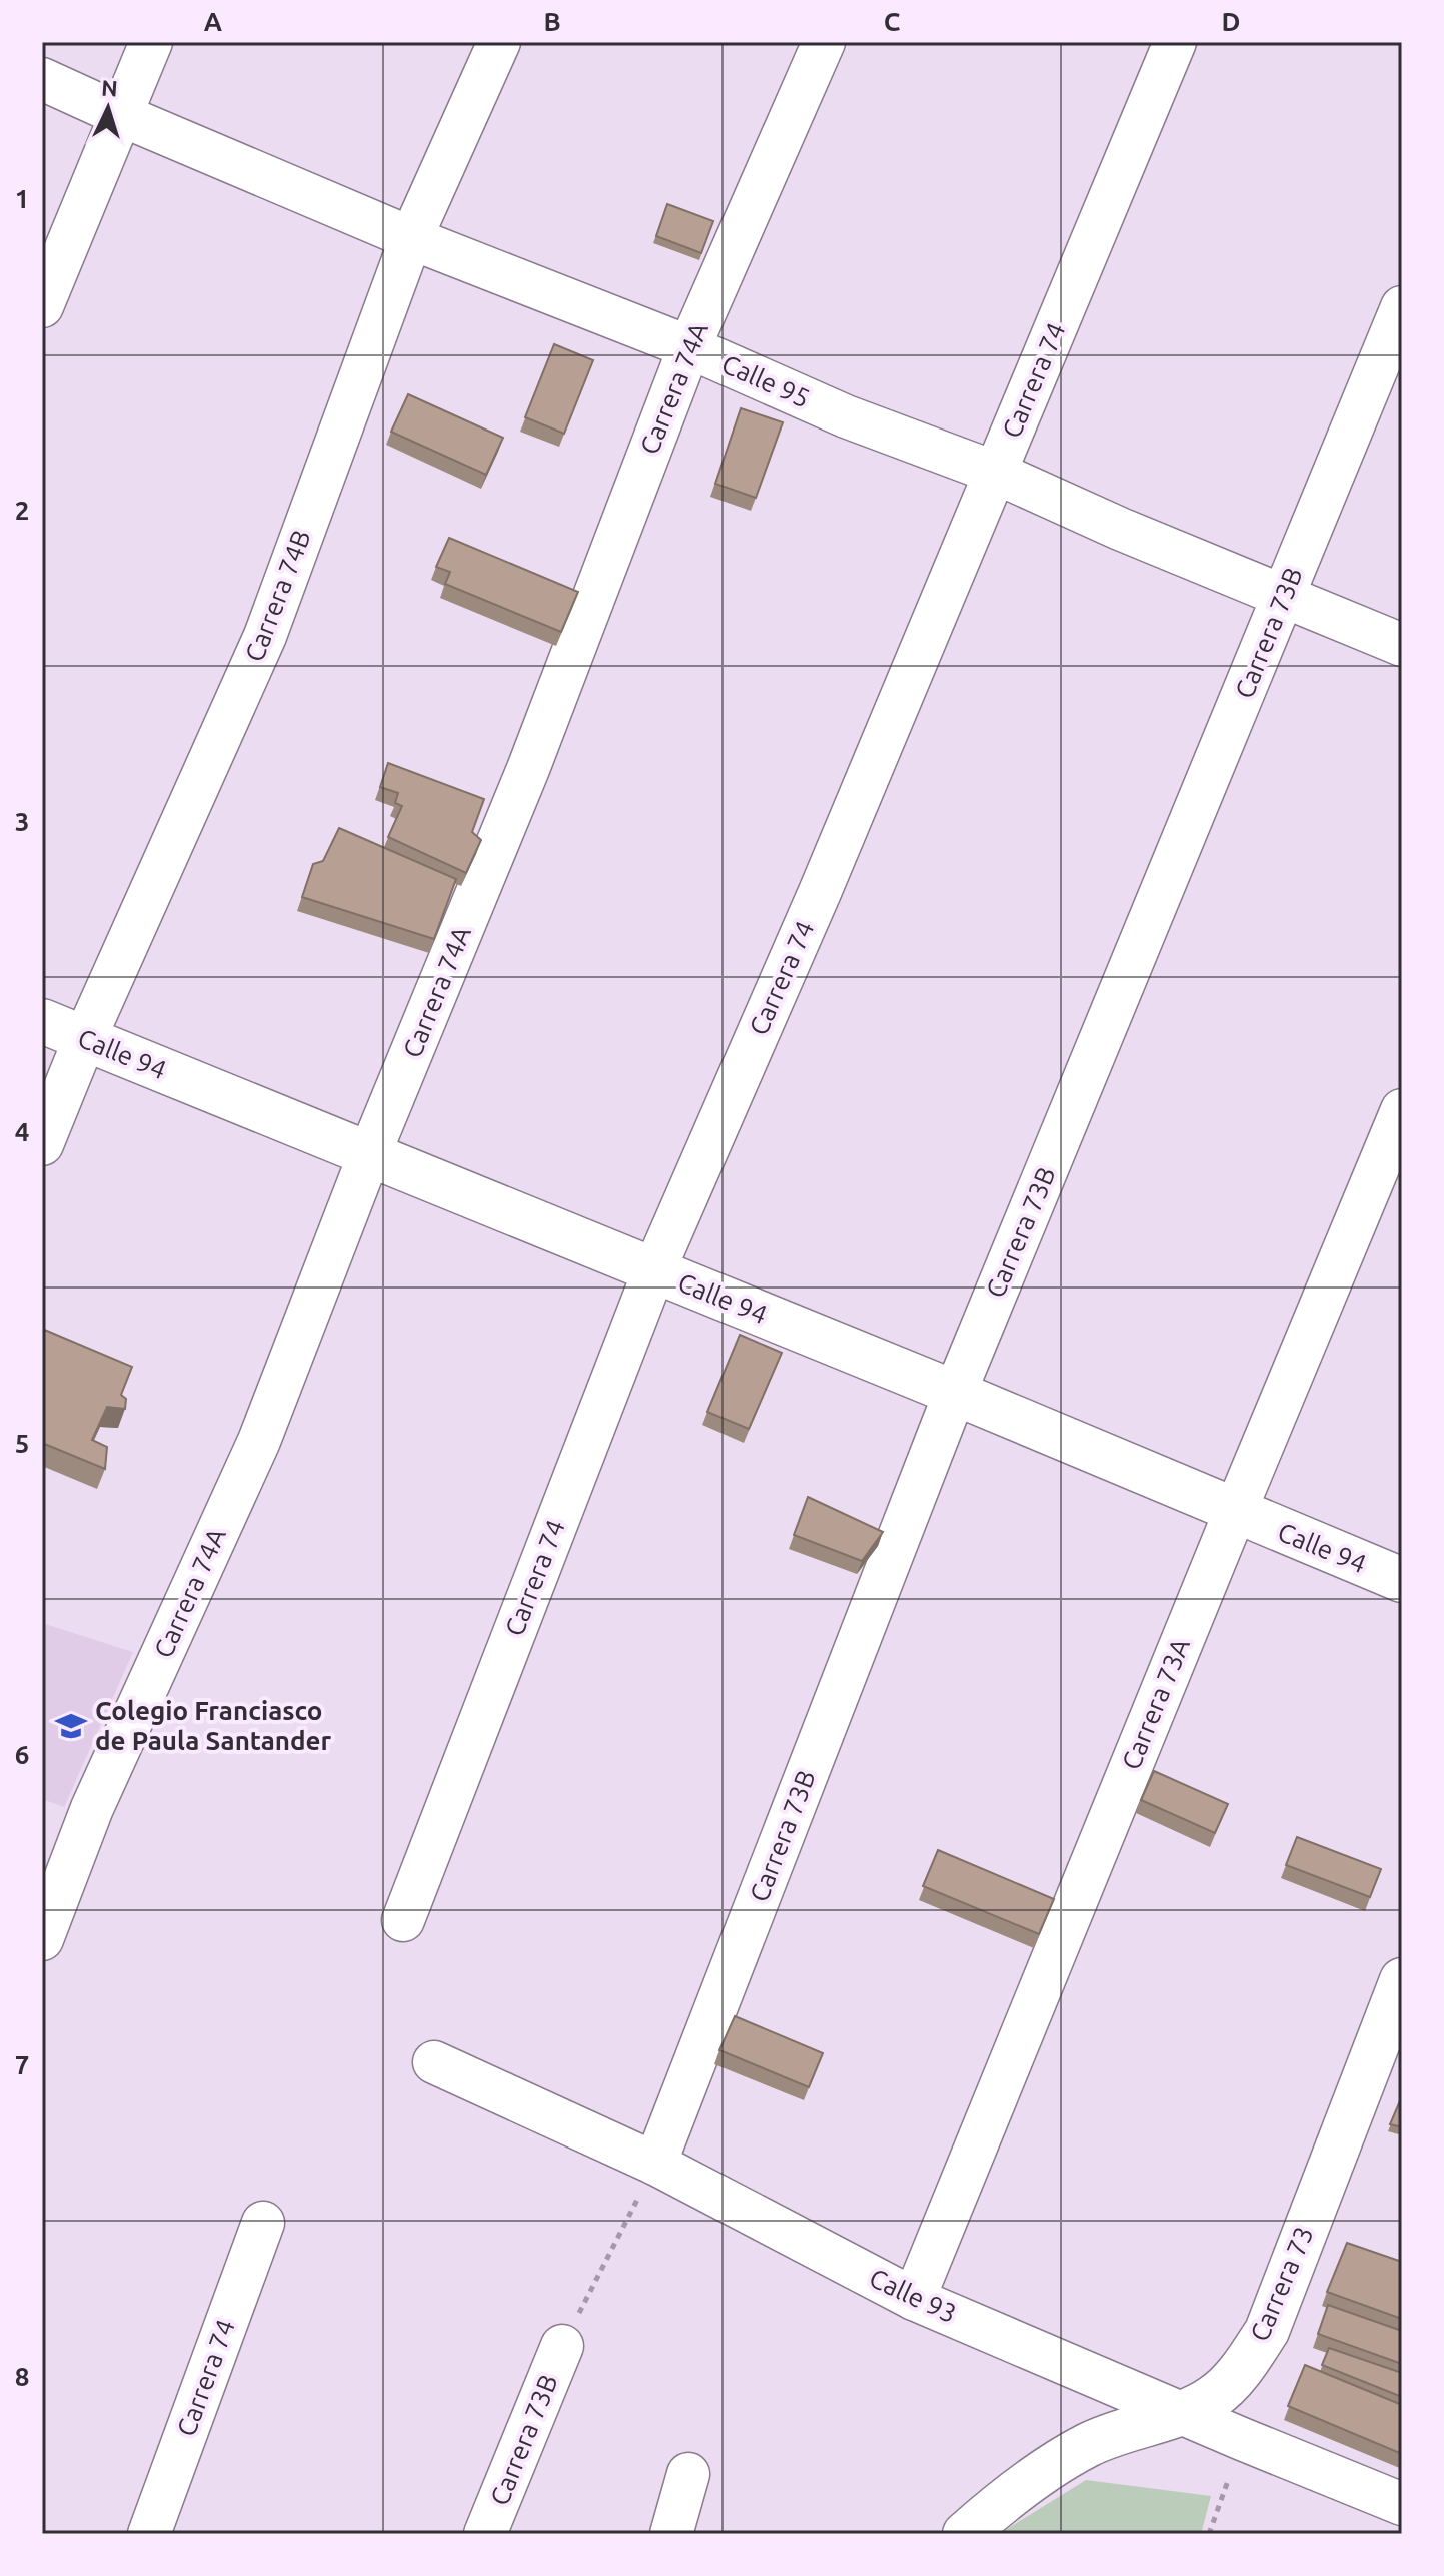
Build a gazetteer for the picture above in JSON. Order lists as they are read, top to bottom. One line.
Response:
{"streets":{"street":["Carrera 74","Calle 95","Carrera 74A","Carrera 74B","Carrera 73B","Calle 94","Carrera 73A","Carrera 73","Calle 93"]},"crossings":[["Carrera 74","Calle 95"],["Carrera 74","Calle 94"],["Calle 95","Carrera 74A"],["Calle 95","Carrera 74B"],["Calle 95","Carrera 73B"],["Carrera 74A","Calle 94"],["Carrera 74B","Calle 94"],["Carrera 73B","Calle 94"],["Carrera 73B","Calle 93"],["Calle 94","Carrera 73A"],["Carrera 73A","Calle 93"],["Carrera 73","Calle 93"]],"places":{"school or university":["Colegio Franciasco de Paula Santander"]},"north":"top","grid":{"columns":["A","B","C","D"],"rows":["1","2","3","4","5","6","7","8"]}}
